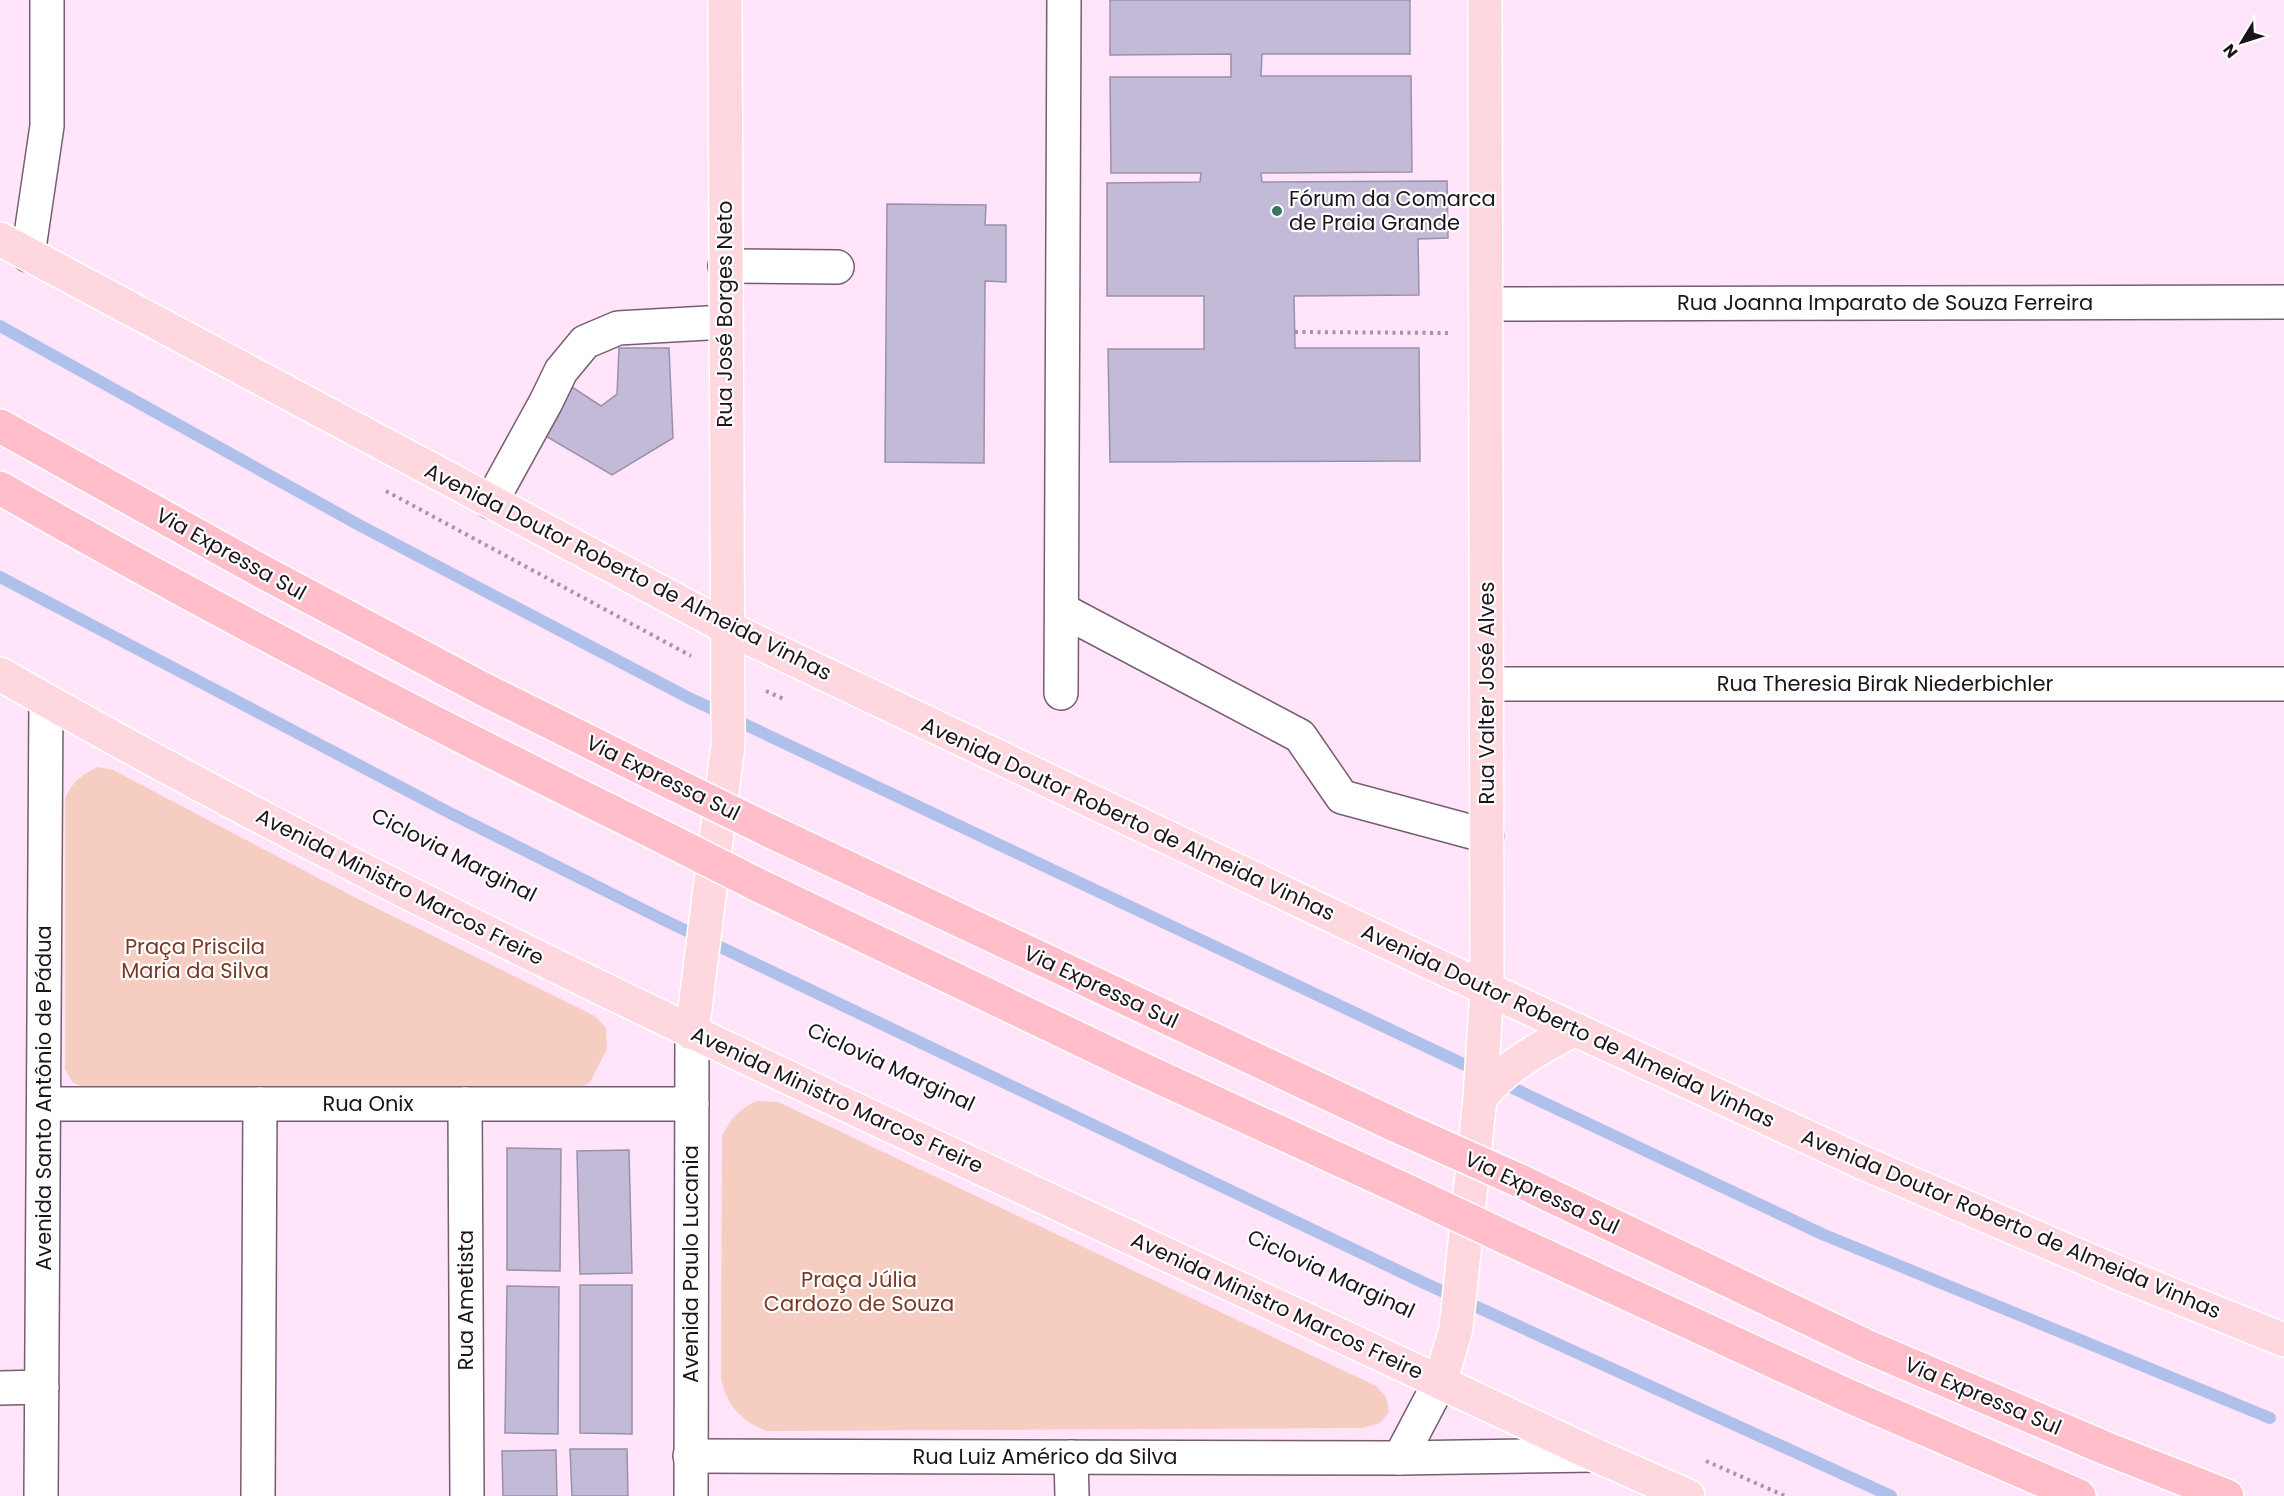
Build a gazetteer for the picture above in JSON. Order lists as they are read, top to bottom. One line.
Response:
{"streets":{"highway":["Via Expressa Sul"],"main road":["Rua José Borges Neto","Avenida Doutor Roberto de Almeida Vinhas","Rua Valter José Alves","Avenida Ministro Marcos Freire"],"street":["Rua Joanna Imparato de Souza Ferreira","Rua Theresia Birak Niederbichler","Avenida Santo Antônio de Pádua","Rua Onix","Avenida Paulo Lucania","Rua Ametista","Rua Luiz Américo da Silva"]},"crossings":[["Rua Joanna Imparato de Souza Ferreira","Rua Valter José Alves"],["Rua José Borges Neto","Avenida Doutor Roberto de Almeida Vinhas"],["Rua José Borges Neto","Avenida Ministro Marcos Freire"],["Rua José Borges Neto","Avenida Paulo Lucania"],["Avenida Doutor Roberto de Almeida Vinhas","Rua Valter José Alves"],["Rua Theresia Birak Niederbichler","Rua Valter José Alves"],["Avenida Ministro Marcos Freire","Avenida Santo Antônio de Pádua"],["Avenida Ministro Marcos Freire","Avenida Paulo Lucania"],["Avenida Ministro Marcos Freire","Rua Luiz Américo da Silva"],["Avenida Santo Antônio de Pádua","Rua Onix"],["Rua Onix","Avenida Paulo Lucania"],["Rua Onix","Rua Ametista"],["Avenida Paulo Lucania","Rua Luiz Américo da Silva"]],"parks":["Praça Priscila Maria da Silva","Praça Júlia Cardozo de Souza"],"places":["Fórum da Comarca de Praia Grande"],"north":"bottom left"}
